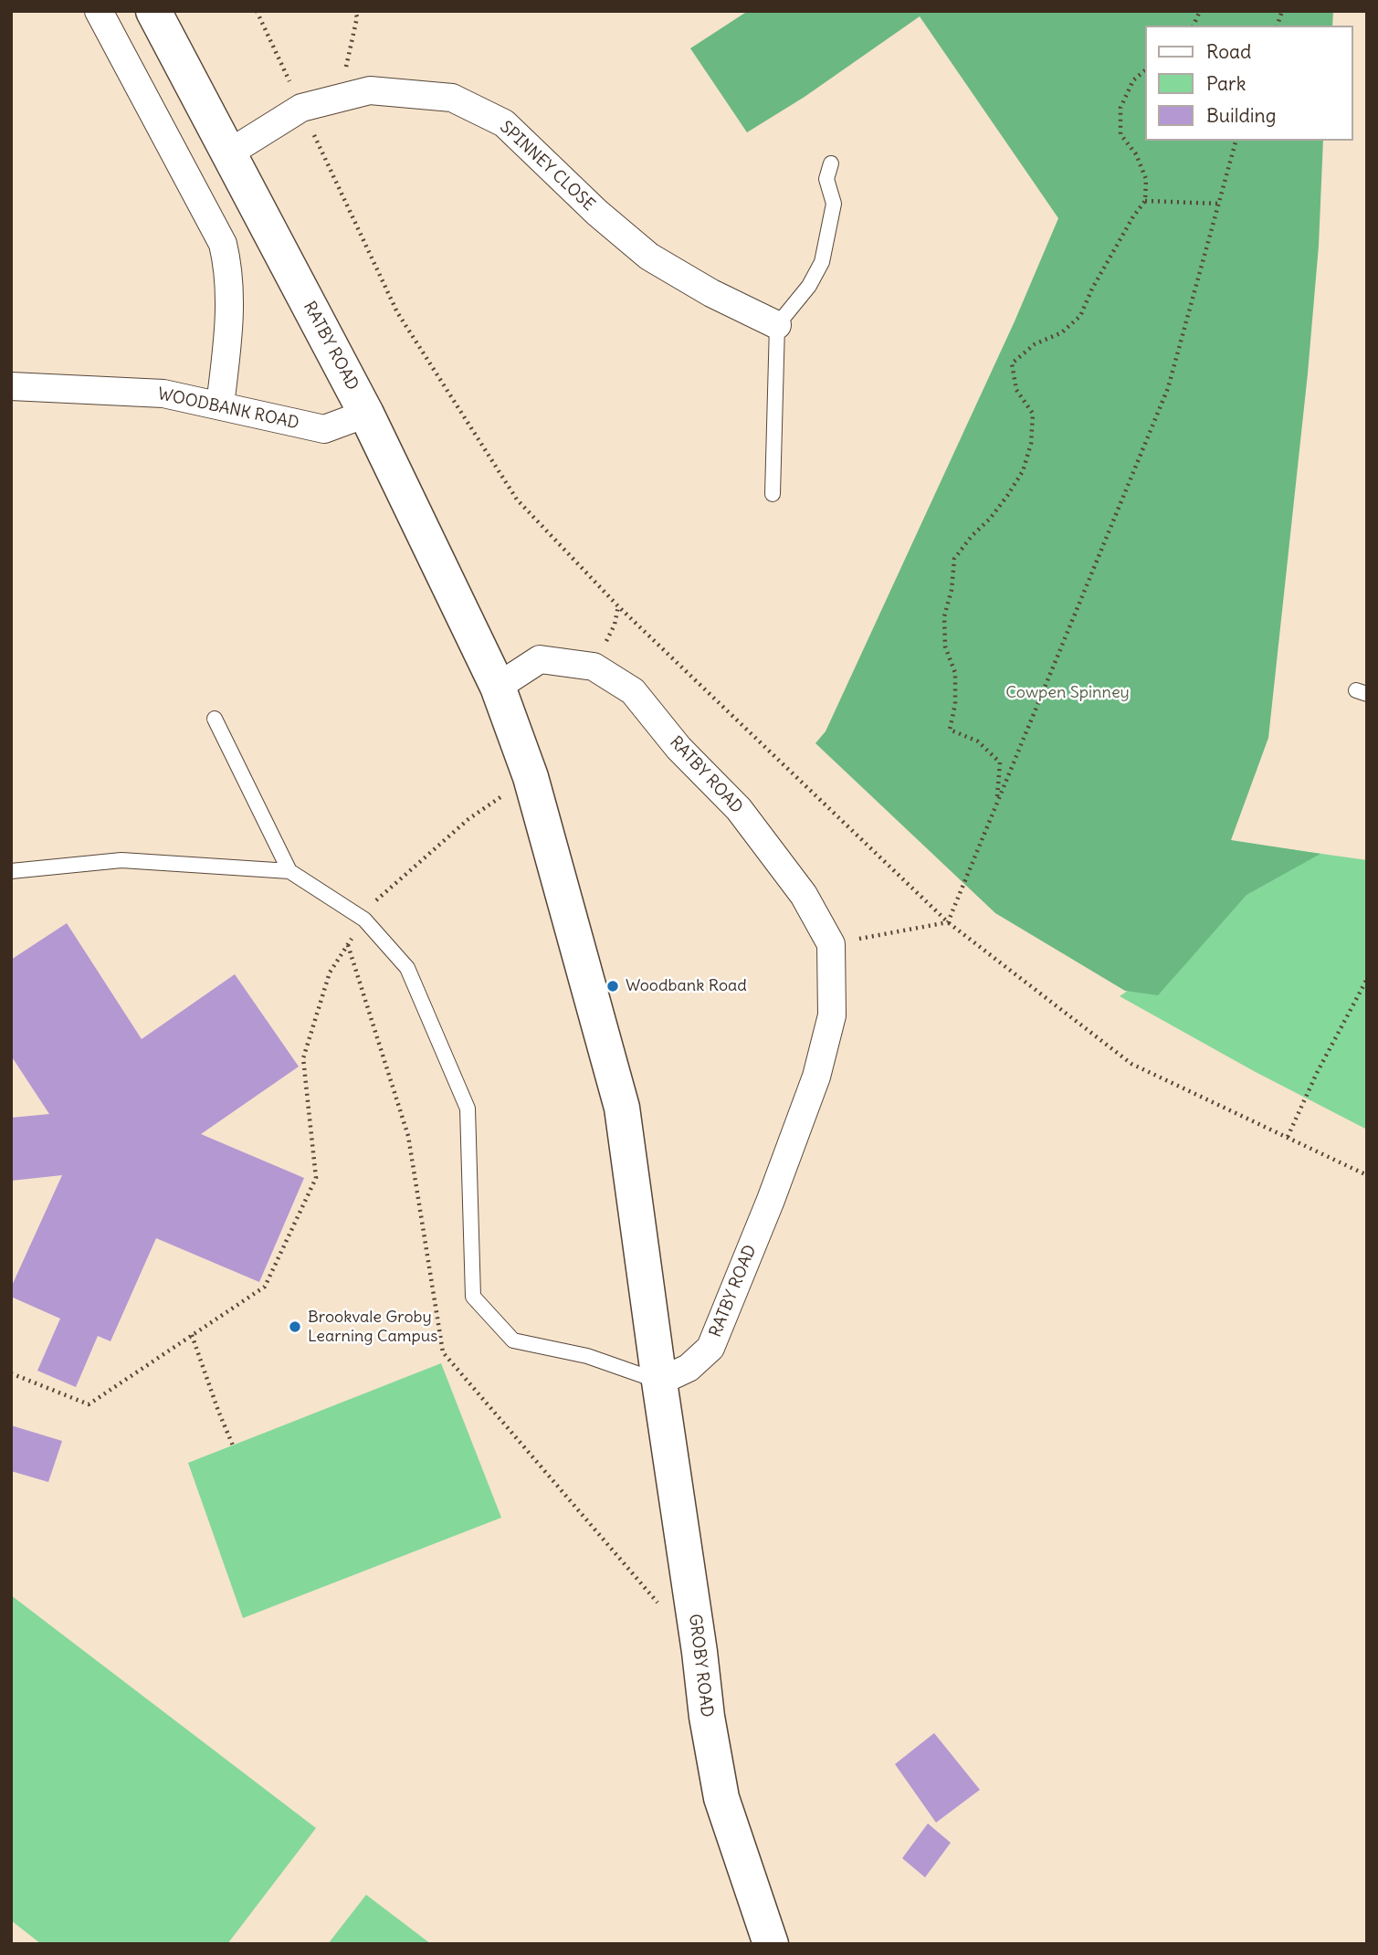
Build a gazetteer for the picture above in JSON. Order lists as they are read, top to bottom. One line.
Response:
{"streets":{"street":["SPINNEY CLOSE","RATBY ROAD","WOODBANK ROAD","GROBY ROAD"]},"crossings":[["SPINNEY CLOSE","RATBY ROAD"],["RATBY ROAD","WOODBANK ROAD"],["RATBY ROAD","GROBY ROAD"]],"parks":["Cowpen Spinney"],"places":["Woodbank Road","Brookvale Groby Learning Campus"],"legend":["Road","Park","Building"]}
